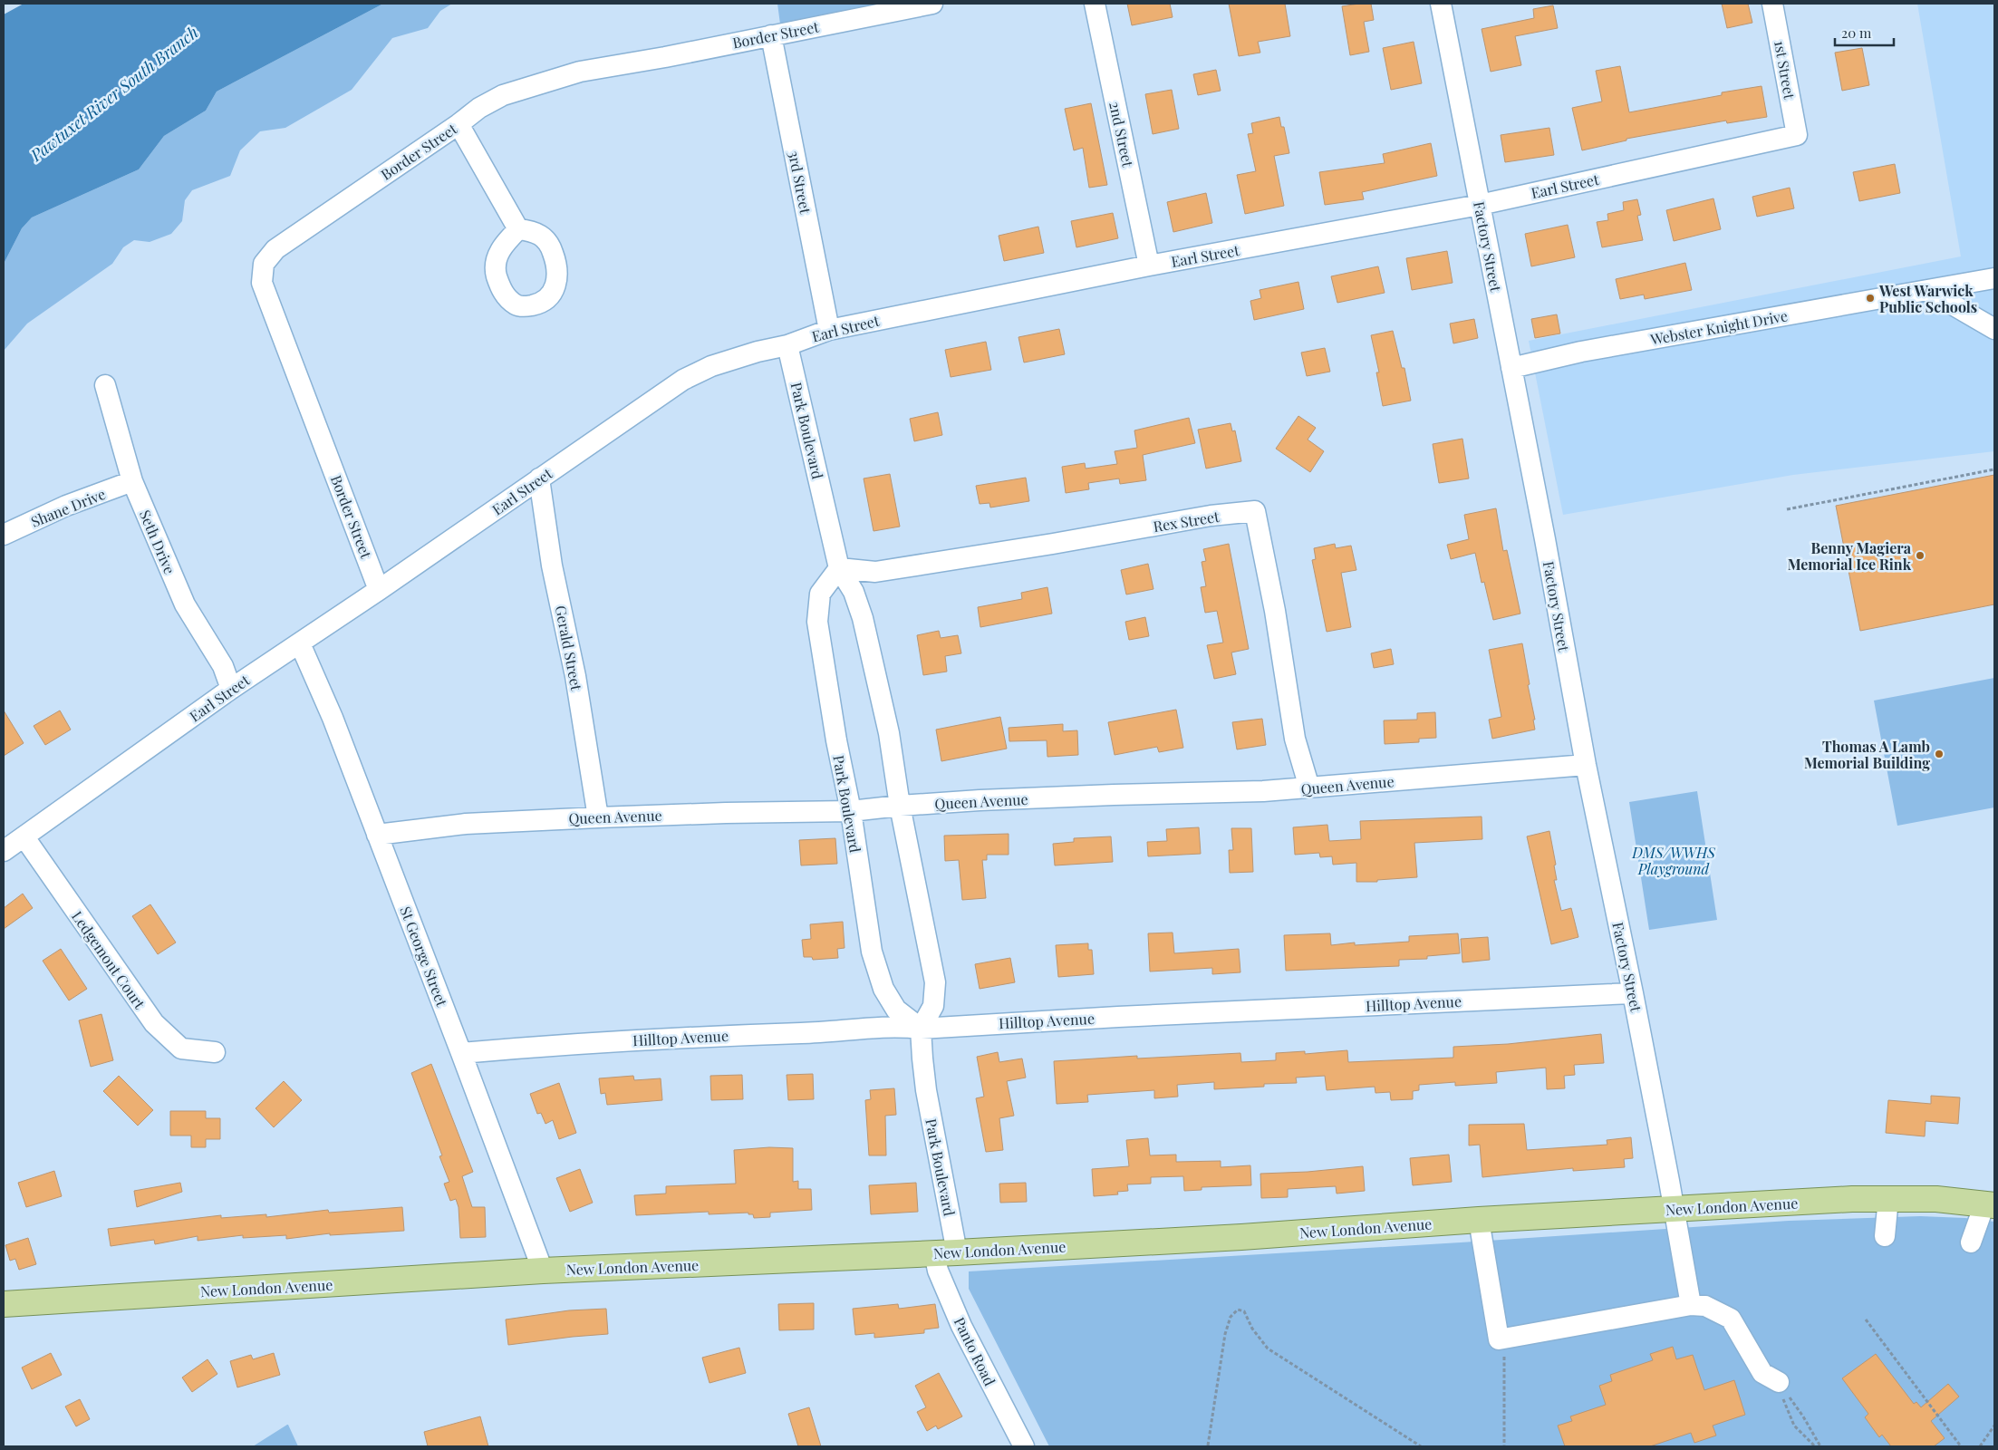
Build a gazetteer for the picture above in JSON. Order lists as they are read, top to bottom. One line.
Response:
{"streets":{"main road":["New London Avenue"],"street":["Border Street","1st Street","2nd Street","3rd Street","Earl Street","Factory Street","Webster Knight Drive","Park Boulevard","Shane Drive","Rex Street","Seth Drive","Gerald Street","Queen Avenue","St George Street","Ledgemont Court","Hilltop Avenue","Panto Road"]},"crossings":[["Border Street","3rd Street"],["Border Street","Earl Street"],["1st Street","Earl Street"],["2nd Street","Earl Street"],["3rd Street","Earl Street"],["Earl Street","Factory Street"],["Earl Street","Park Boulevard"],["Earl Street","Seth Drive"],["Earl Street","Gerald Street"],["Earl Street","St George Street"],["Earl Street","Ledgemont Court"],["Factory Street","Webster Knight Drive"],["Factory Street","Queen Avenue"],["Factory Street","Hilltop Avenue"],["Factory Street","New London Avenue"],["Park Boulevard","Rex Street"],["Park Boulevard","Queen Avenue"],["Park Boulevard","Hilltop Avenue"],["Park Boulevard","New London Avenue"],["Park Boulevard","Panto Road"],["Shane Drive","Seth Drive"],["Rex Street","Queen Avenue"],["Gerald Street","Queen Avenue"],["Queen Avenue","St George Street"],["St George Street","Hilltop Avenue"],["St George Street","New London Avenue"],["New London Avenue","Panto Road"]],"water":["Pawtuxet River South Branch"],"parks":["DMS/WWHS Playground"],"places":["West Warwick Public Schools","Benny Magiera Memorial Ice Rink","Thomas A Lamb Memorial Building"],"scale_bar":"20 m"}
